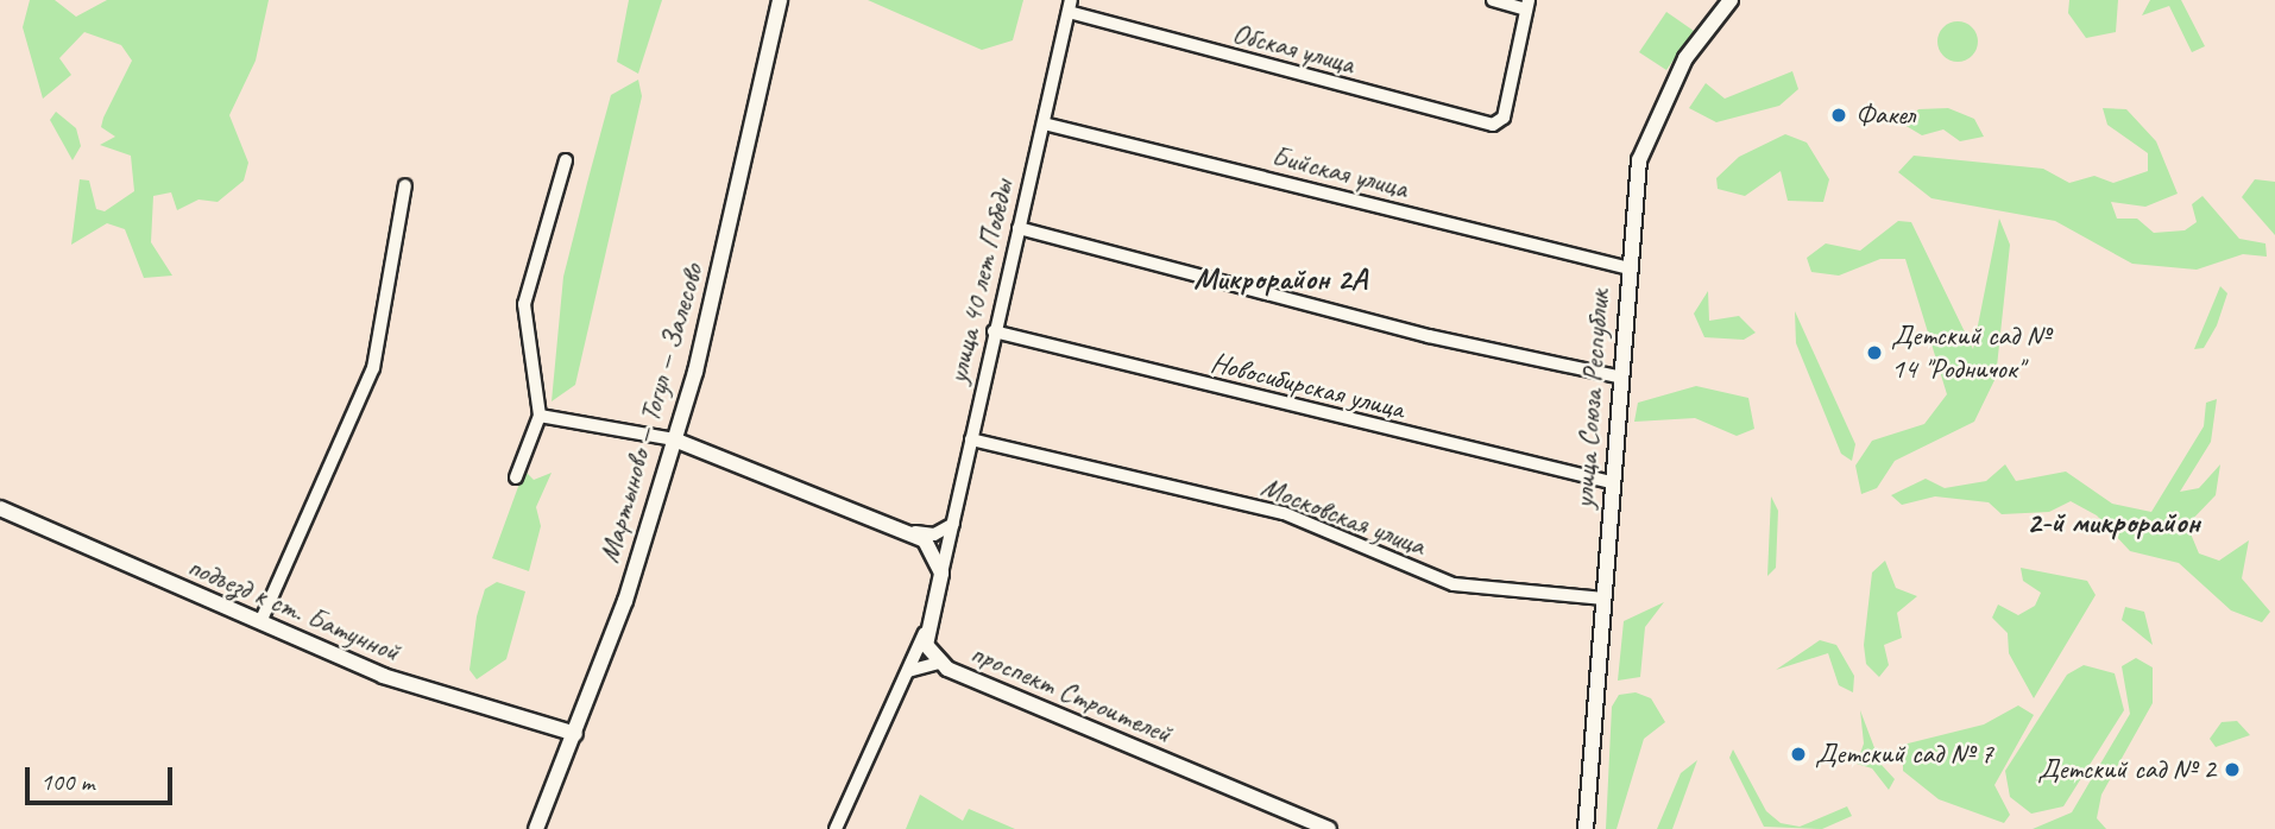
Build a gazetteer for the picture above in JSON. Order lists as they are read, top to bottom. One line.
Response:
{"streets":{"street":["Обская улица","Бийская улица","улица 40 лет Победы","Новосибирская улица","улица Союза Республик","Мартыново — Тогул — Залесово","Московская улица","подъезд к ст. Батунной","проспект Строителей"]},"crossings":[["Обская улица","улица 40 лет Победы"],["Бийская улица","улица 40 лет Победы"],["Бийская улица","улица Союза Республик"],["улица 40 лет Победы","Новосибирская улица"],["улица 40 лет Победы","Московская улица"],["Новосибирская улица","улица Союза Республик"],["улица Союза Республик","Московская улица"],["Мартыново — Тогул — Залесово","подъезд к ст. Батунной"]],"districts":["Микрорайон 2А","2-й микрорайон"],"places":["Факел","Детский сад № 14 \"Родничок\"","Детский сад № 7","Детский сад № 2"],"scale_bar":"100 m"}
